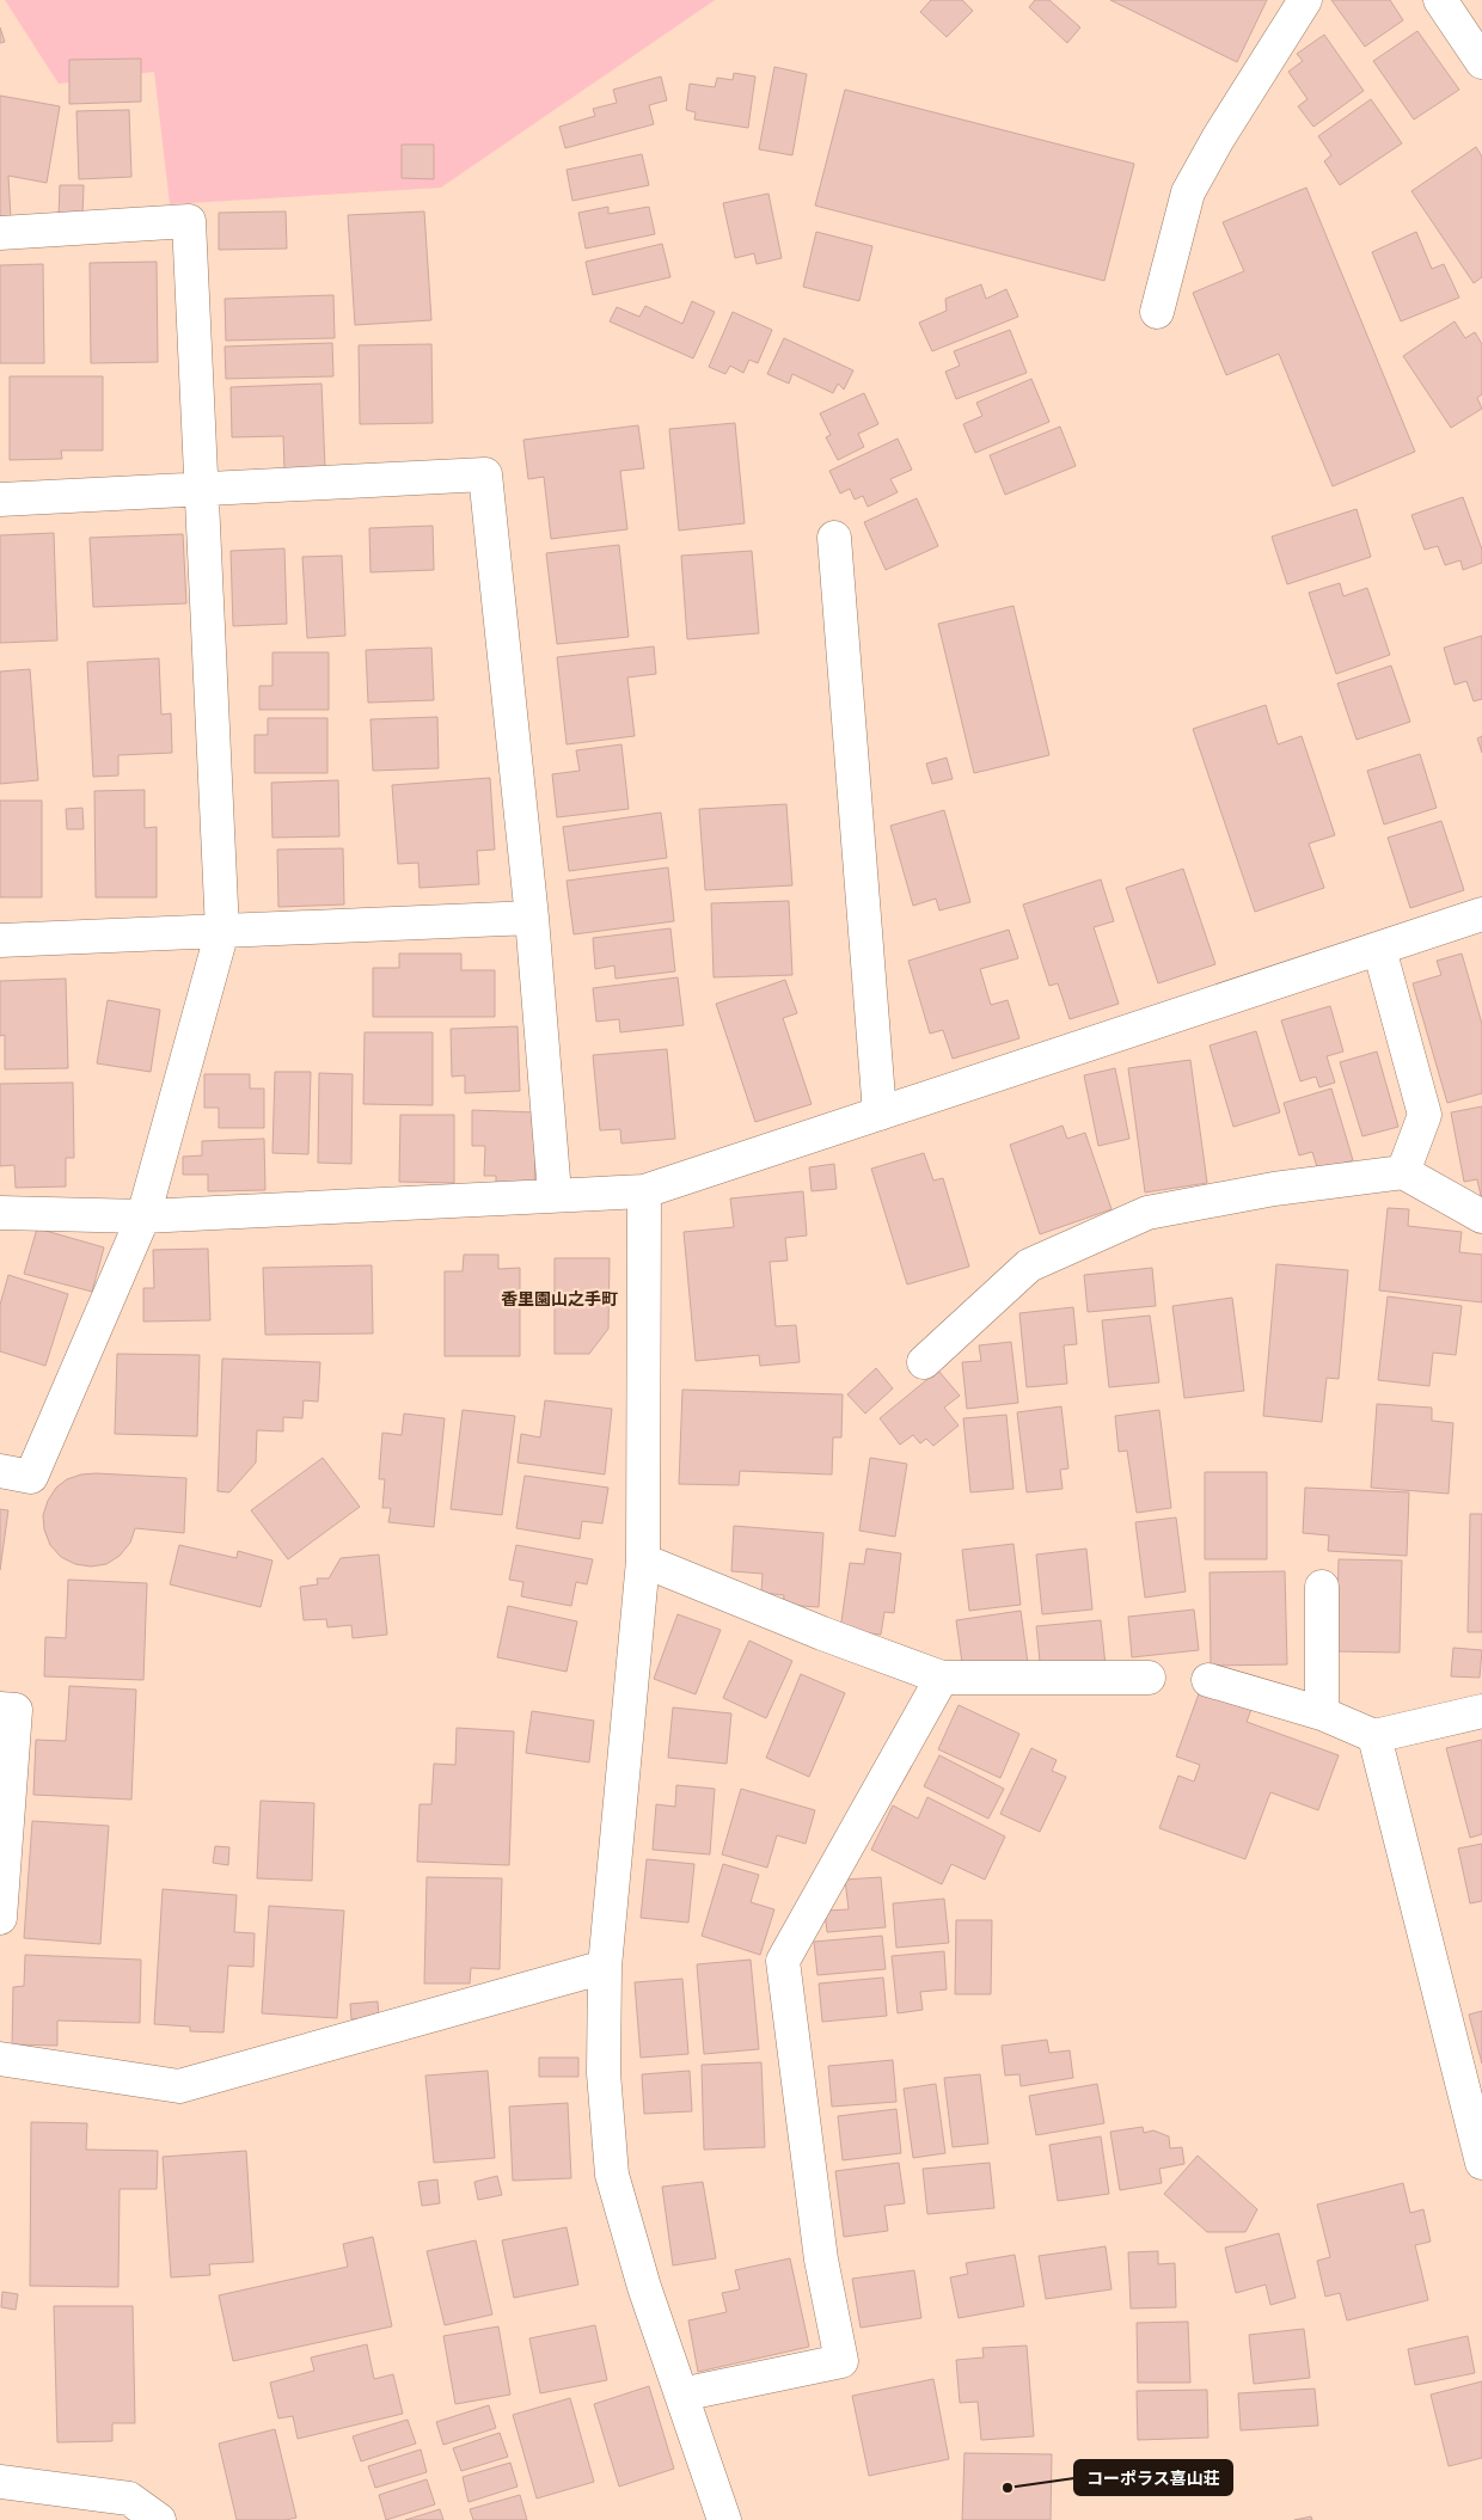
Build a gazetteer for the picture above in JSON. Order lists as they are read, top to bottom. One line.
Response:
{"districts":["香里園山之手町"],"places":["コーポラス喜山荘"]}
